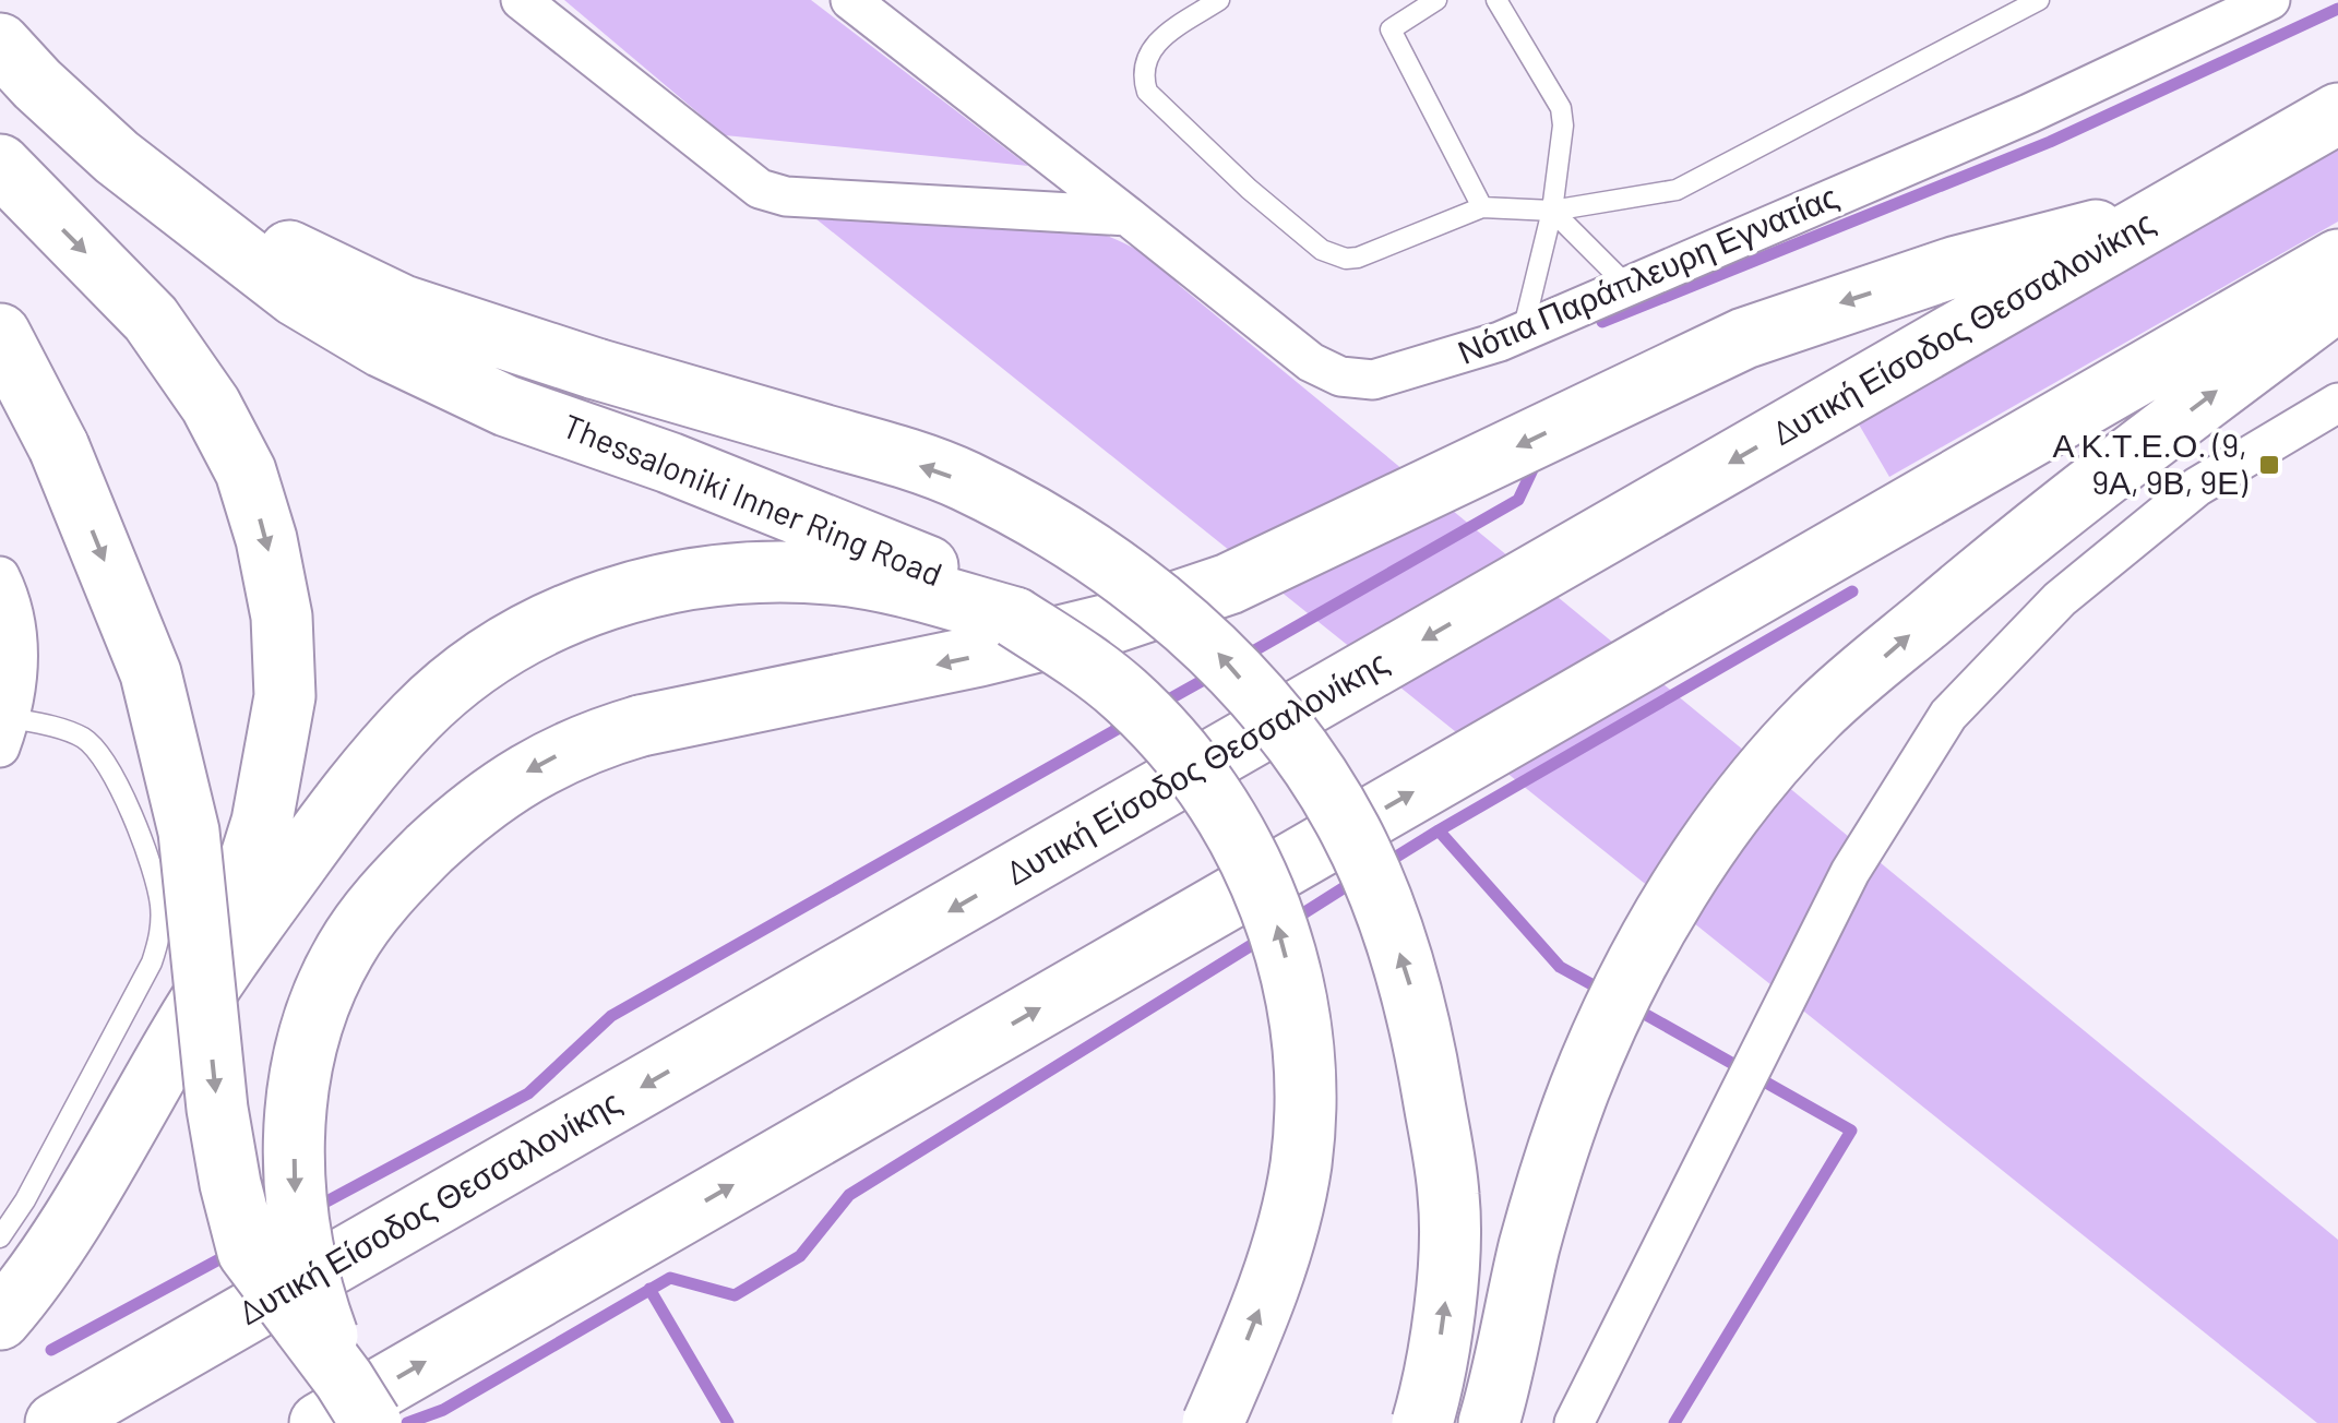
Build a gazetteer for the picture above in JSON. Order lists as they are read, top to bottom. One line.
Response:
{"streets":{"highway":["Δυτική Είσοδος Θεσσαλονίκης","Thessaloniki Inner Ring Road"],"street":["Νότια Παράπλευρη Εγνατίας"]},"one_way":["Thessaloniki Inner Ring Road"],"places":{"transit":["Α Κ.Τ.Ε.Ο. (9, 9Α, 9Β, 9Ε)"]}}
